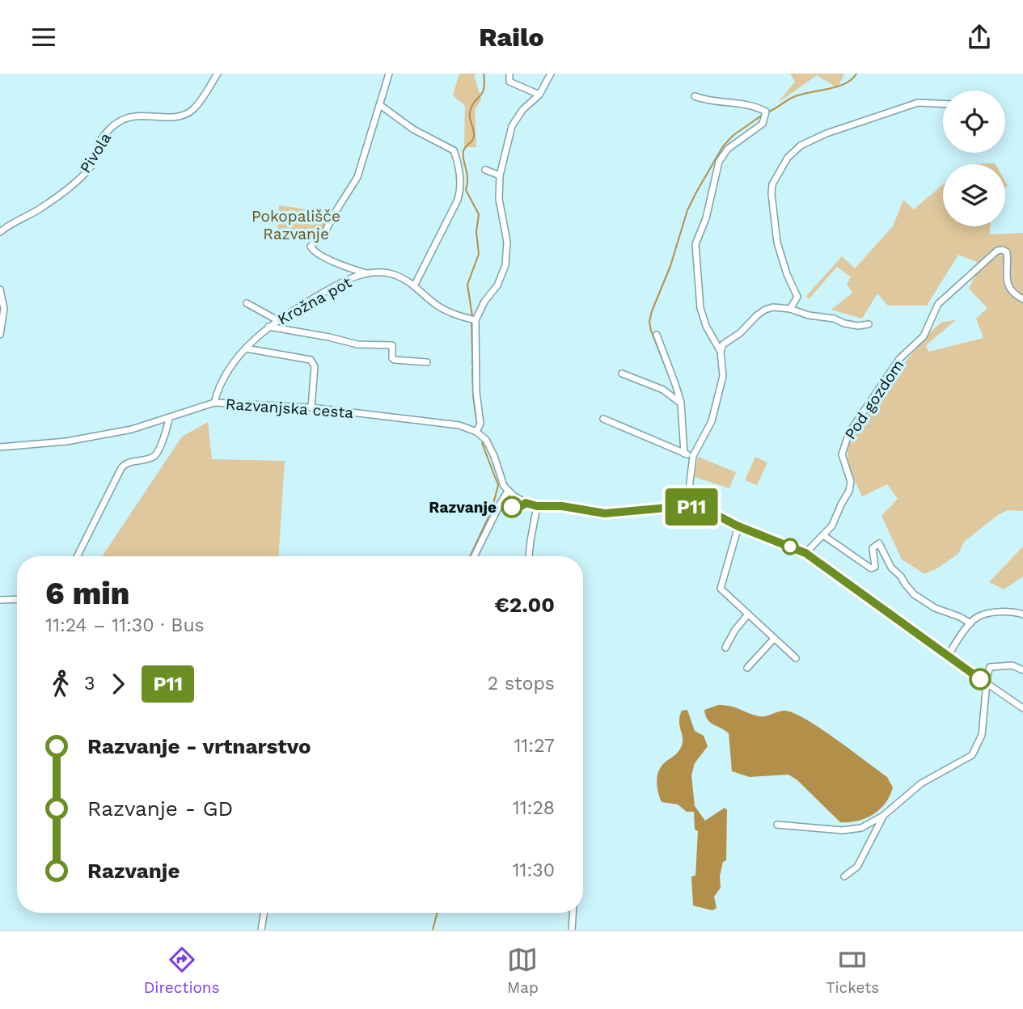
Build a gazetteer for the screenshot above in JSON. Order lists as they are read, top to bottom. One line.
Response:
{"streets":{"street":["Pivola","Krožna pot","Pod gozdom","Razvanjska cesta"]},"crossings":[["Krožna pot","Razvanjska cesta"]],"parks":["Pokopališče Razvanje"],"places":["Razvanje"],"lines":["bus line P11"],"page":{"header":"Railo","on_map":"P11","heading":["6 min","11:24 – 11:30 · Bus","€2.00"],"legs":["3","P11","2 stops"],"list":[{"name":"Razvanje - vrtnarstvo","value":"11:27"},{"name":"Razvanje - GD","value":"11:28"},{"name":"Razvanje","value":"11:30"}],"tabs":["Directions","Map","Tickets"]}}
